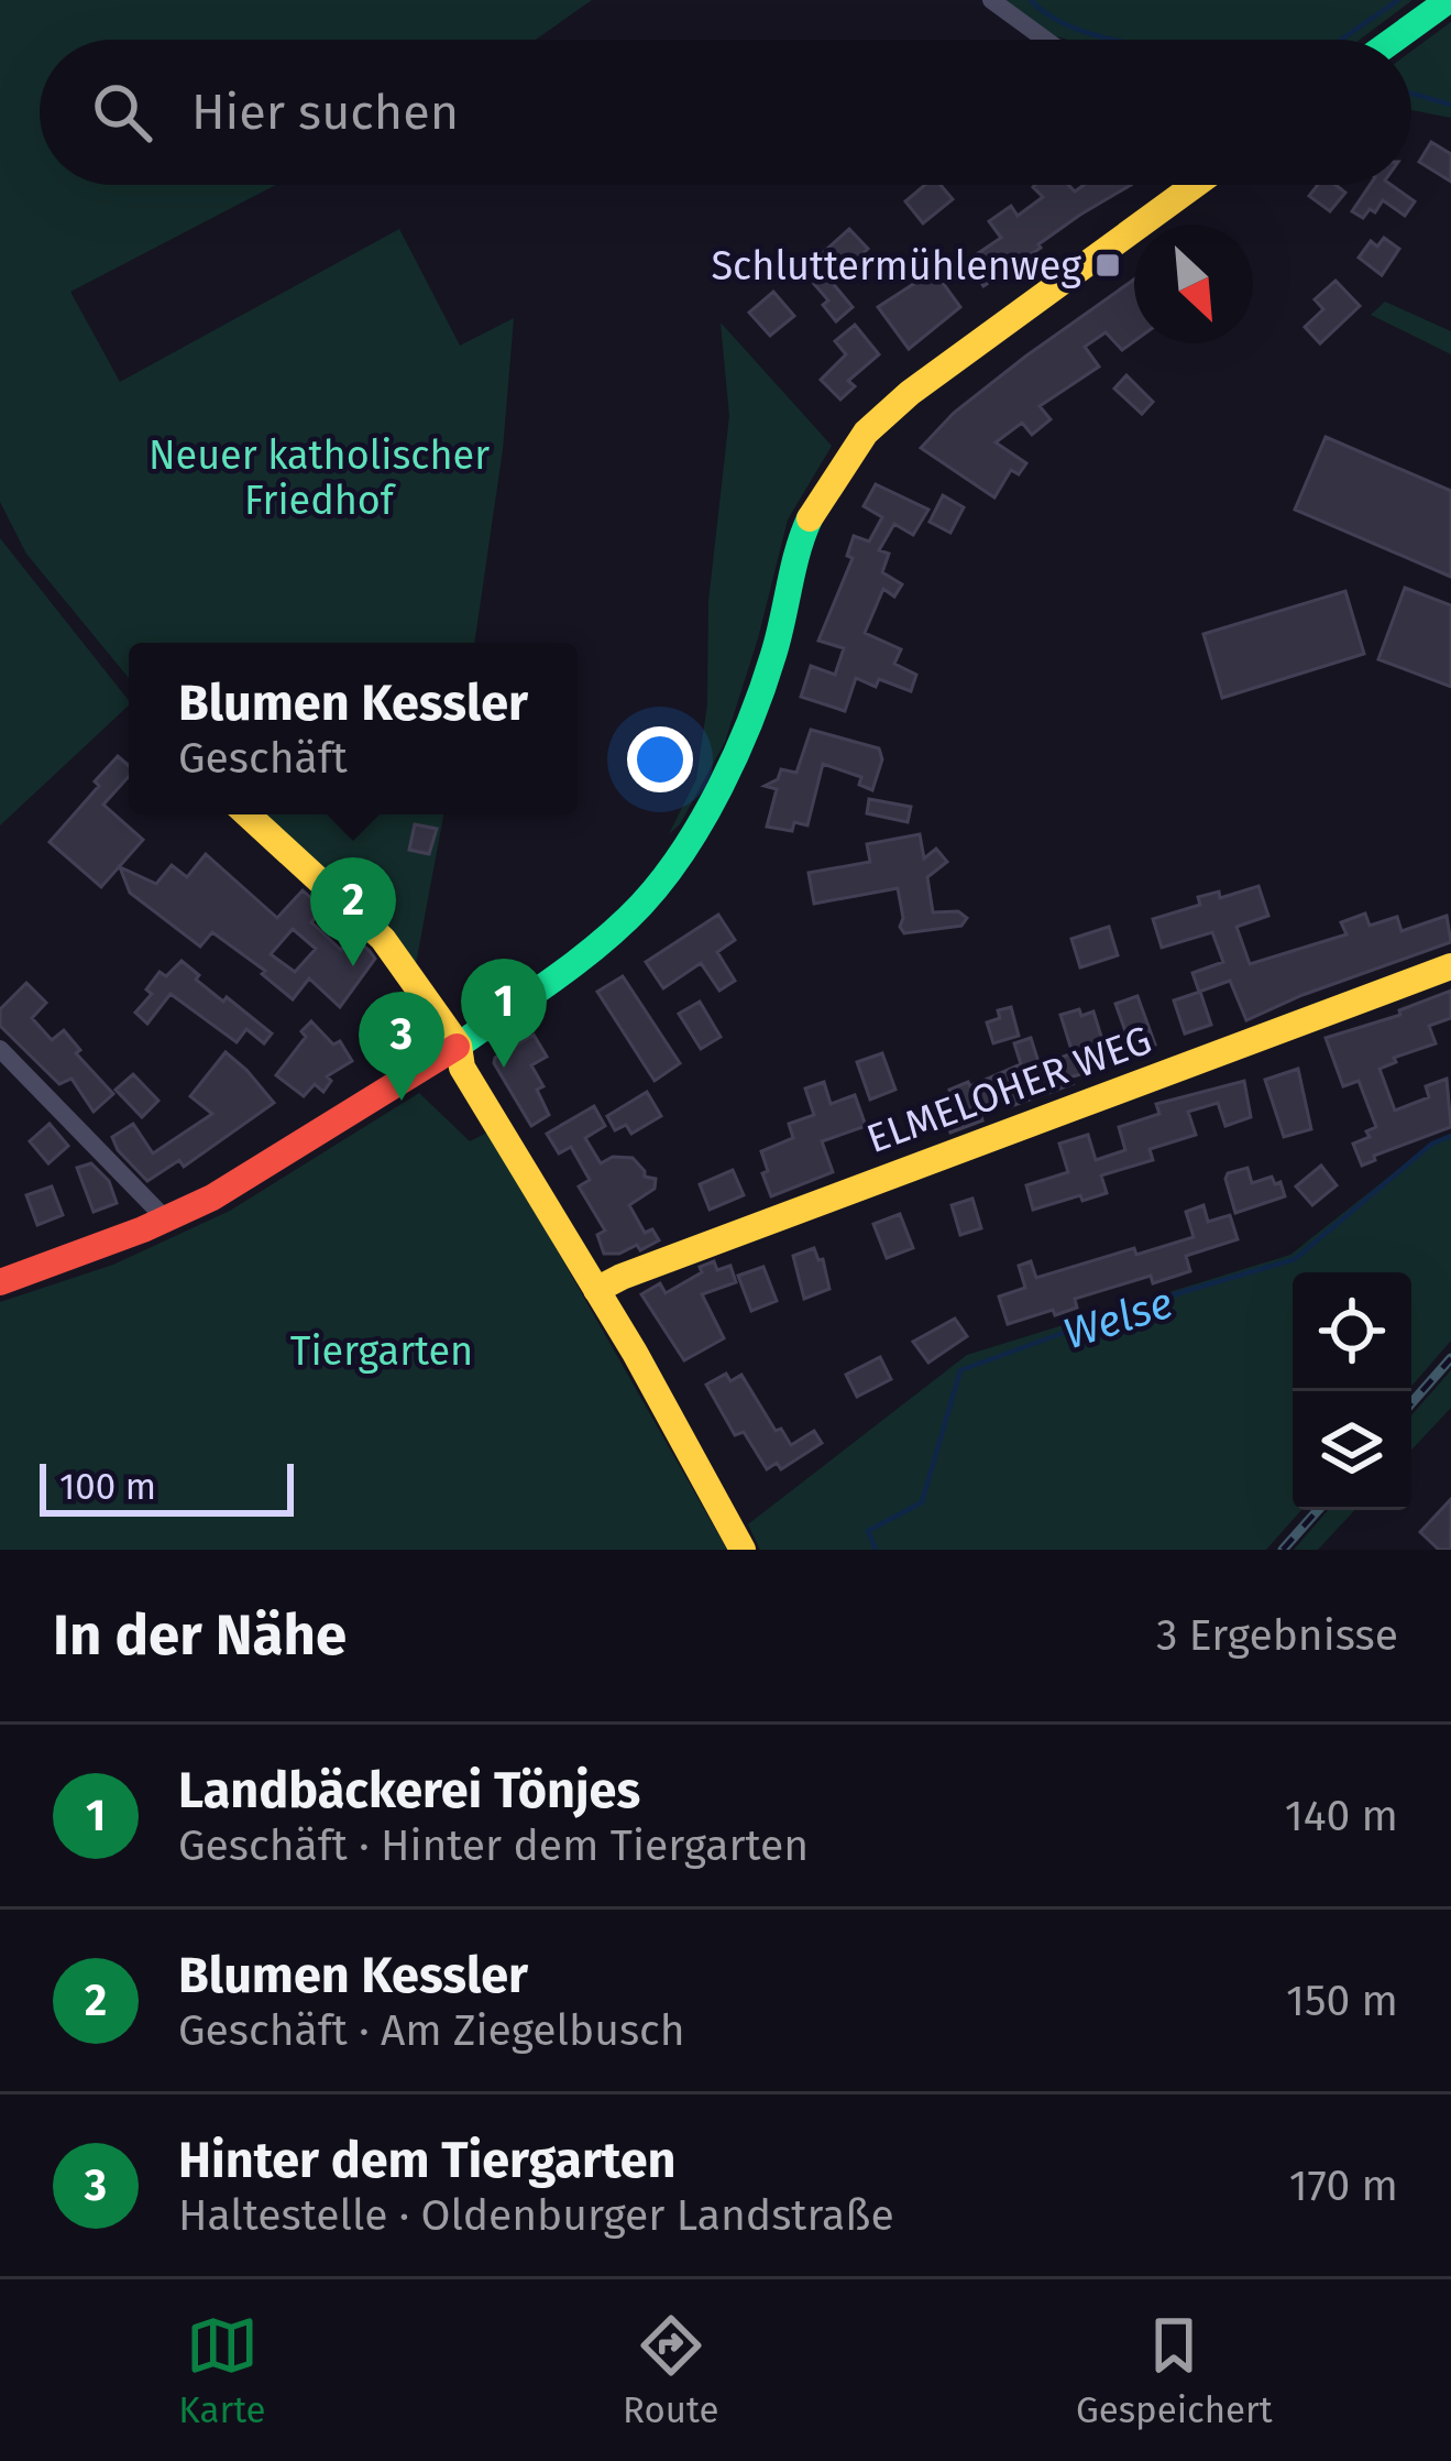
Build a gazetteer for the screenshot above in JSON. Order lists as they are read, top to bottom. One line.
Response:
{"streets":{"main road":["ELMELOHER WEG"]},"water":["Welse"],"parks":["Neuer katholischer Friedhof","Tiergarten"],"places":{"transit":["Schluttermühlenweg"]},"scale_bar":"100 m","north":"bottom right","page":{"search":"Hier suchen","popup":["Blumen Kessler","Geschäft"],"pins":["2","1","3"],"scale":"100 m","heading":["In der Nähe","3 Ergebnisse"],"list":[{"mark":"1","name":"Landbäckerei Tönjes","note":"Geschäft · Hinter dem Tiergarten","value":"140 m"},{"mark":"2","name":"Blumen Kessler","note":"Geschäft · Am Ziegelbusch","value":"150 m"},{"mark":"3","name":"Hinter dem Tiergarten","note":"Haltestelle · Oldenburger Landstraße","value":"170 m"}],"nav":["Karte","Route","Gespeichert"]}}
